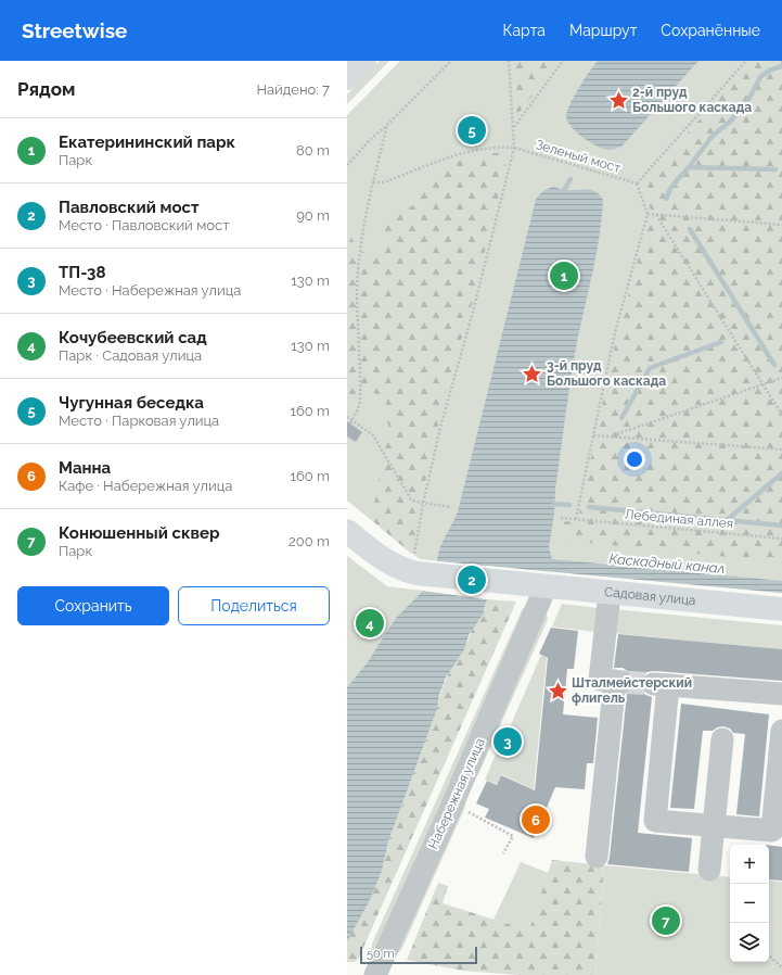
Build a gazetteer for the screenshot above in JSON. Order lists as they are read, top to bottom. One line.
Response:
{"streets":{"main road":["Садовая улица"],"street":["Набережная улица"],"path":["Зеленый мост","Лебединая аллея"]},"crossings":[["Садовая улица","Набережная улица"]],"water":["Каскадный канал"],"places":{"place":["2-й пруд Большого каскада","3-й пруд Большого каскада","Шталмейстерский флигель"]},"scale_bar":"50 m","page":{"header":"Streetwise","nav":["Карта","Маршрут","Сохранённые"],"heading":["Рядом","Найдено: 7"],"pins":["5","1","2","4","3","6","7"],"list":[{"mark":"1","name":"Екатерининский парк","note":"Парк","value":"80 m"},{"mark":"2","name":"Павловский мост","note":"Место · Павловский мост","value":"90 m"},{"mark":"3","name":"ТП-38","note":"Место · Набережная улица","value":"130 m"},{"mark":"4","name":"Кочубеевский сад","note":"Парк · Садовая улица","value":"130 m"},{"mark":"5","name":"Чугунная беседка","note":"Место · Парковая улица","value":"160 m"},{"mark":"6","name":"Манна","note":"Кафе · Набережная улица","value":"160 m"},{"mark":"7","name":"Конюшенный сквер","note":"Парк","value":"200 m"}],"buttons":["Сохранить","Поделиться"],"map_buttons":["+","−"],"scale":"50 m"}}
